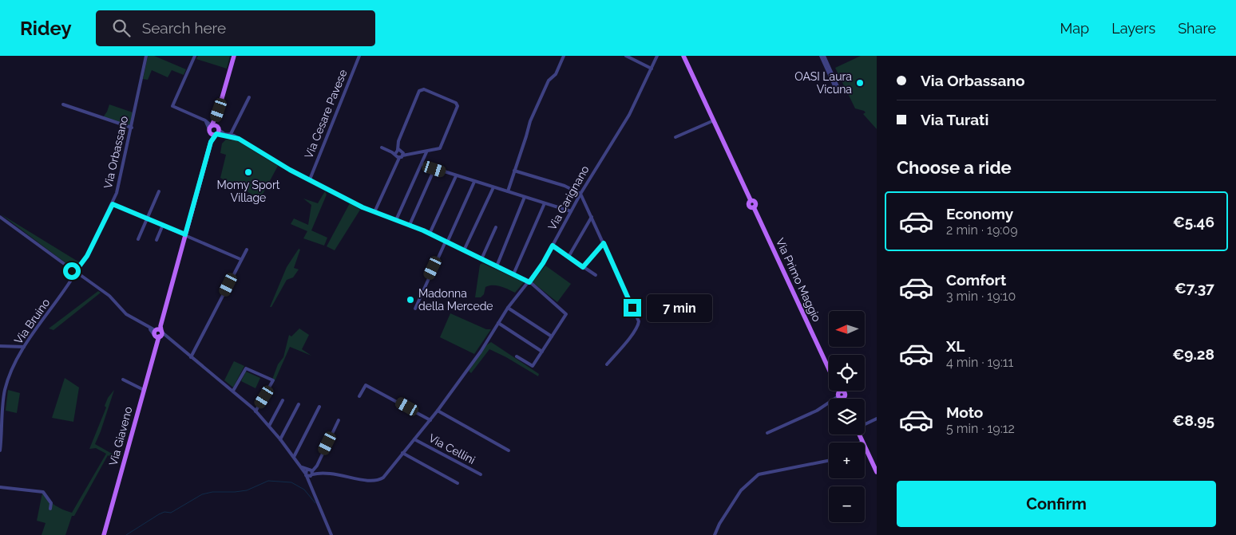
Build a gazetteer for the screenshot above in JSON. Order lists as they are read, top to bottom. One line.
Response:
{"streets":{"main road":["Via Primo Maggio","Via Giaveno"],"street":["Via Cesare Pavese","Via Orbassano","Via Carignano","Via Bruino","Via Cellini"]},"crossings":[["Via Carignano","Via Cellini"]],"places":["OASI Laura Vicuna","Momy Sport Village","Madonna della Mercede"],"north":"left","page":{"header":"Ridey","search":"Search here","nav":["Map","Layers","Share"],"banner":["Via Orbassano","Via Turati"],"heading":"Choose a ride","list":[{"name":"Economy","note":"2 min · 19:09","value":"€5.46"},{"name":"Comfort","note":"3 min · 19:10","value":"€7.37"},{"name":"XL","note":"4 min · 19:11","value":"€9.28"},{"name":"Moto","note":"5 min · 19:12","value":"€8.95"}],"bubble":"7 min","map_buttons":["+","−"],"buttons":"Confirm"}}
